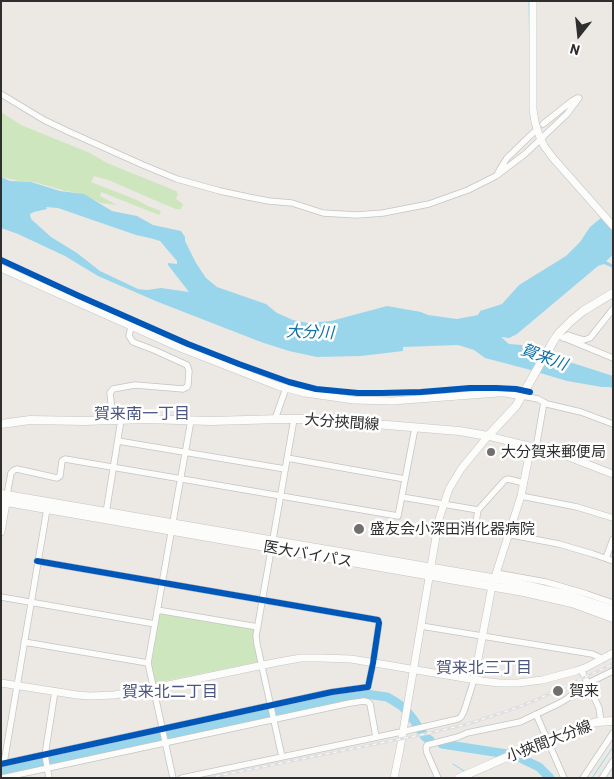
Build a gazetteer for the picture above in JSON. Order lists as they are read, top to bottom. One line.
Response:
{"streets":{"main road":["大分挾間線","医大バイパス","小挾間大分線"]},"districts":["賀来南一丁目","賀来北三丁目","賀来北二丁目"],"water":["大分川","賀来川"],"places":["大分賀来郵便局","盛友会小深田消化器病院","賀来"],"north":"bottom"}
